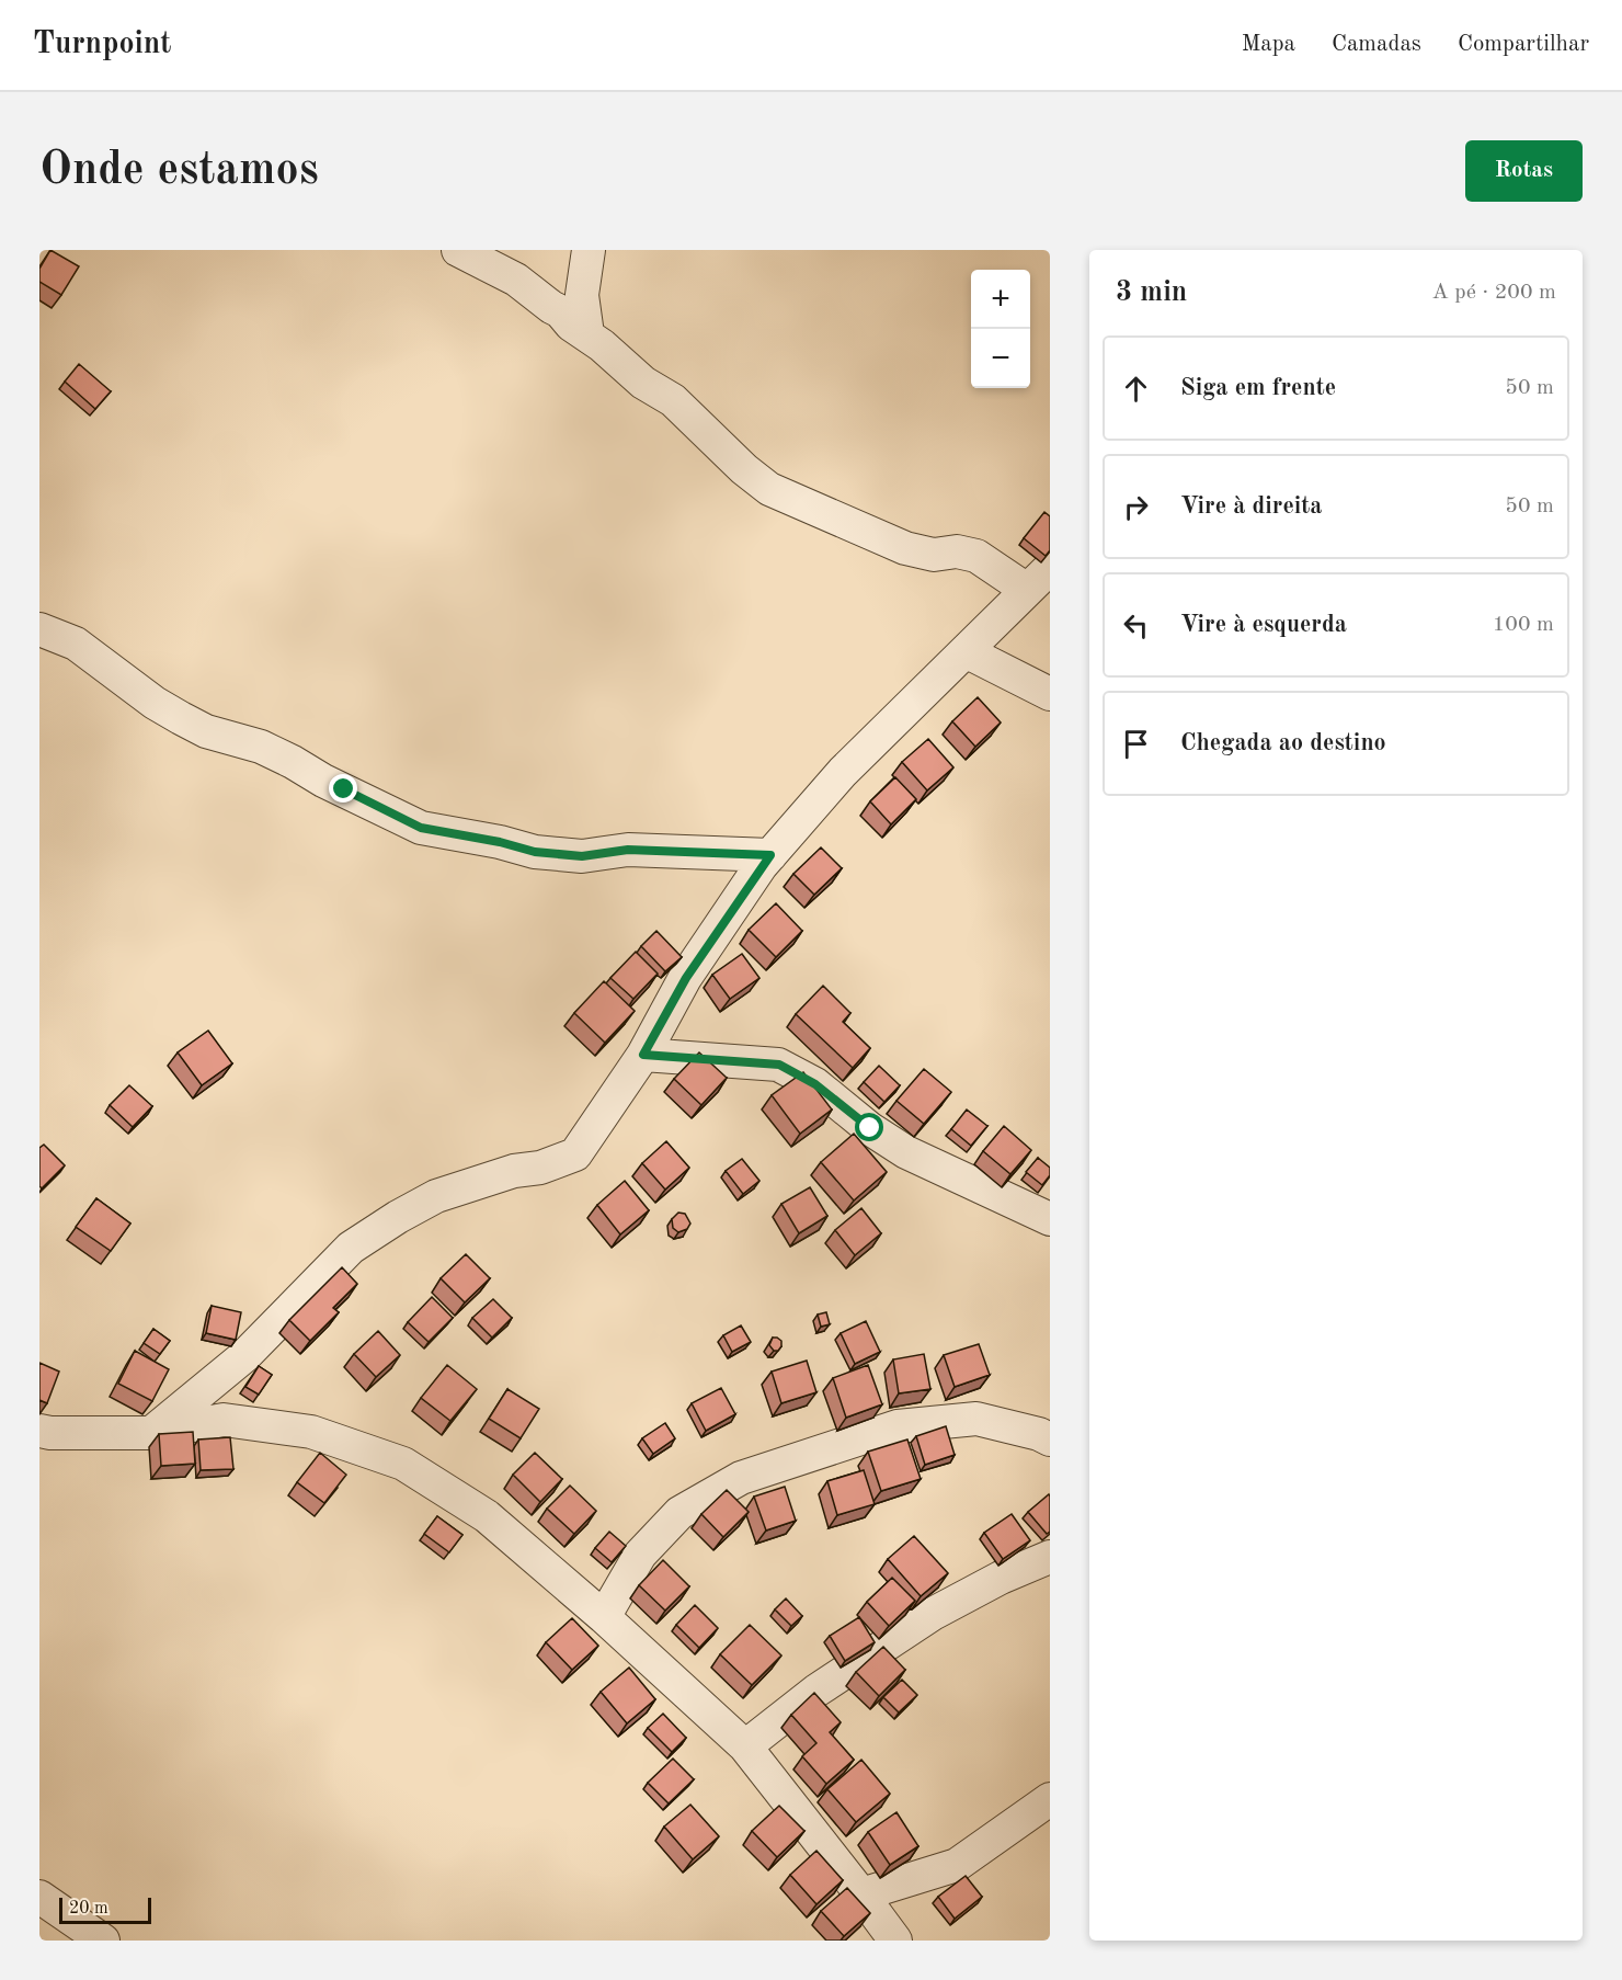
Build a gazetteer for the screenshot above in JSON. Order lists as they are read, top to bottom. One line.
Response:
{"scale_bar":"20 m","page":{"header":"Turnpoint","nav":["Mapa","Camadas","Compartilhar"],"buttons":"Rotas","title":"Onde estamos","heading":["3 min","A pé · 200 m"],"map_buttons":["+","−"],"list":[["Siga em frente","50 m"],["Vire à direita","50 m"],["Vire à esquerda","100 m"],"Chegada ao destino"],"scale":"20 m"}}
